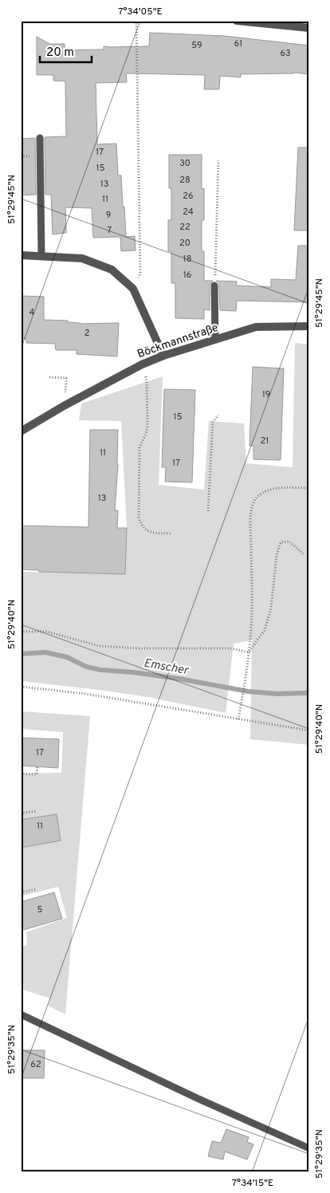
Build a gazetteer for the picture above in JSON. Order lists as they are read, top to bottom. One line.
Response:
{"streets":{"street":["Böckmannstraße"]},"water":["Emscher"],"house_numbers":["61","59","63","17","30","15","28","13","26","11","24","9","22","7","20","18","16","4","2","19","15","21","11","17","13","17","11","5","62"],"scale_bar":"20 m","coordinates":["7°34'05\"E","51°29'45\"N","51°29'40\"N","51°29'35\"N","7°34'15\"E"]}
